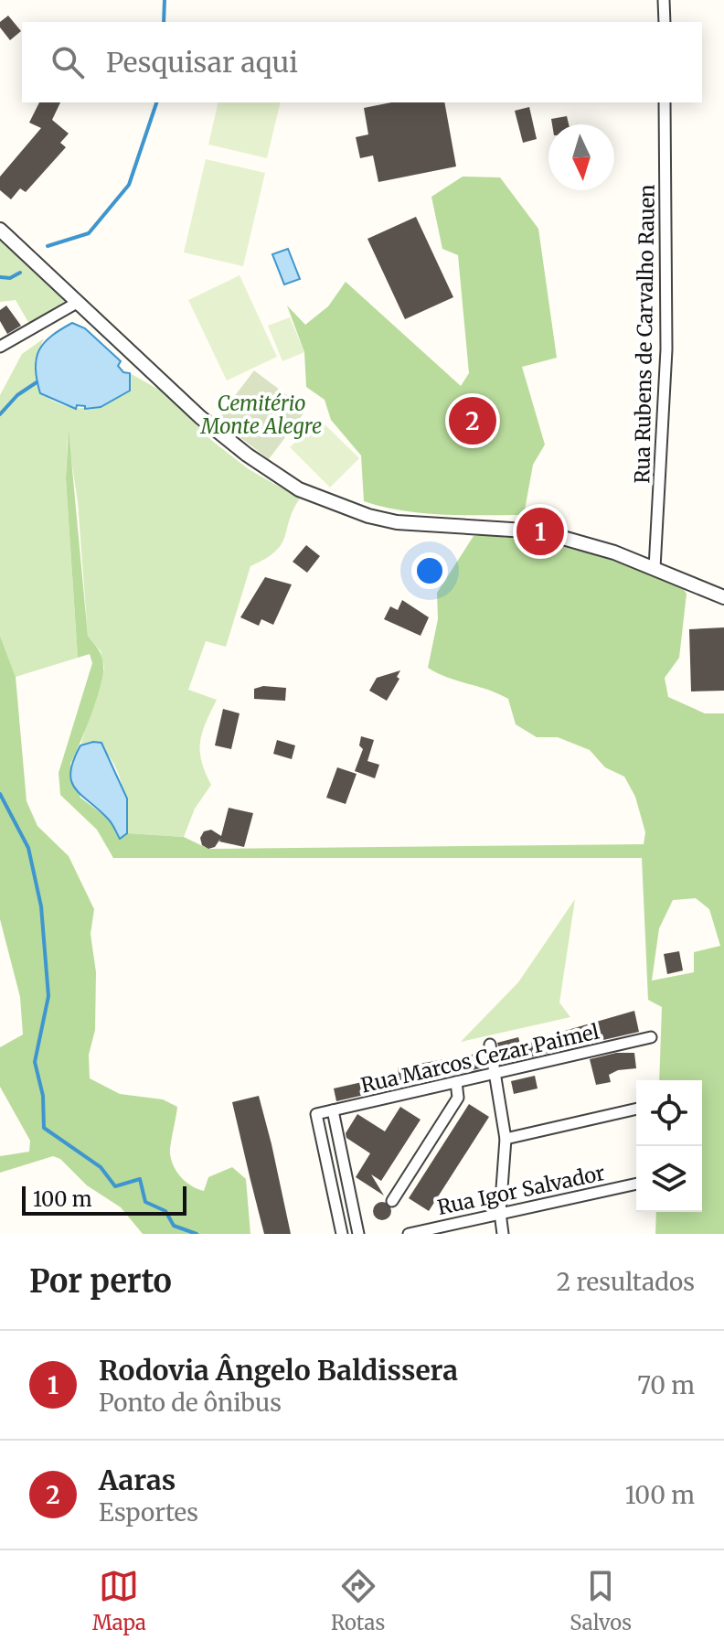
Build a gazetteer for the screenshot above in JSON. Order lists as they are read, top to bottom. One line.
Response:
{"streets":{"street":["Rua Rubens de Carvalho Rauen","Rua Marcos Cezar Paimel","Rua Igor Salvador"]},"parks":["Cemitério Monte Alegre"],"scale_bar":"100 m","north":"bottom","page":{"search":"Pesquisar aqui","pins":["2","1"],"scale":"100 m","heading":["Por perto","2 resultados"],"list":[{"mark":"1","name":"Rodovia Ângelo Baldissera","note":"Ponto de ônibus","value":"70 m"},{"mark":"2","name":"Aaras","note":"Esportes","value":"100 m"}],"nav":["Mapa","Rotas","Salvos"]}}
